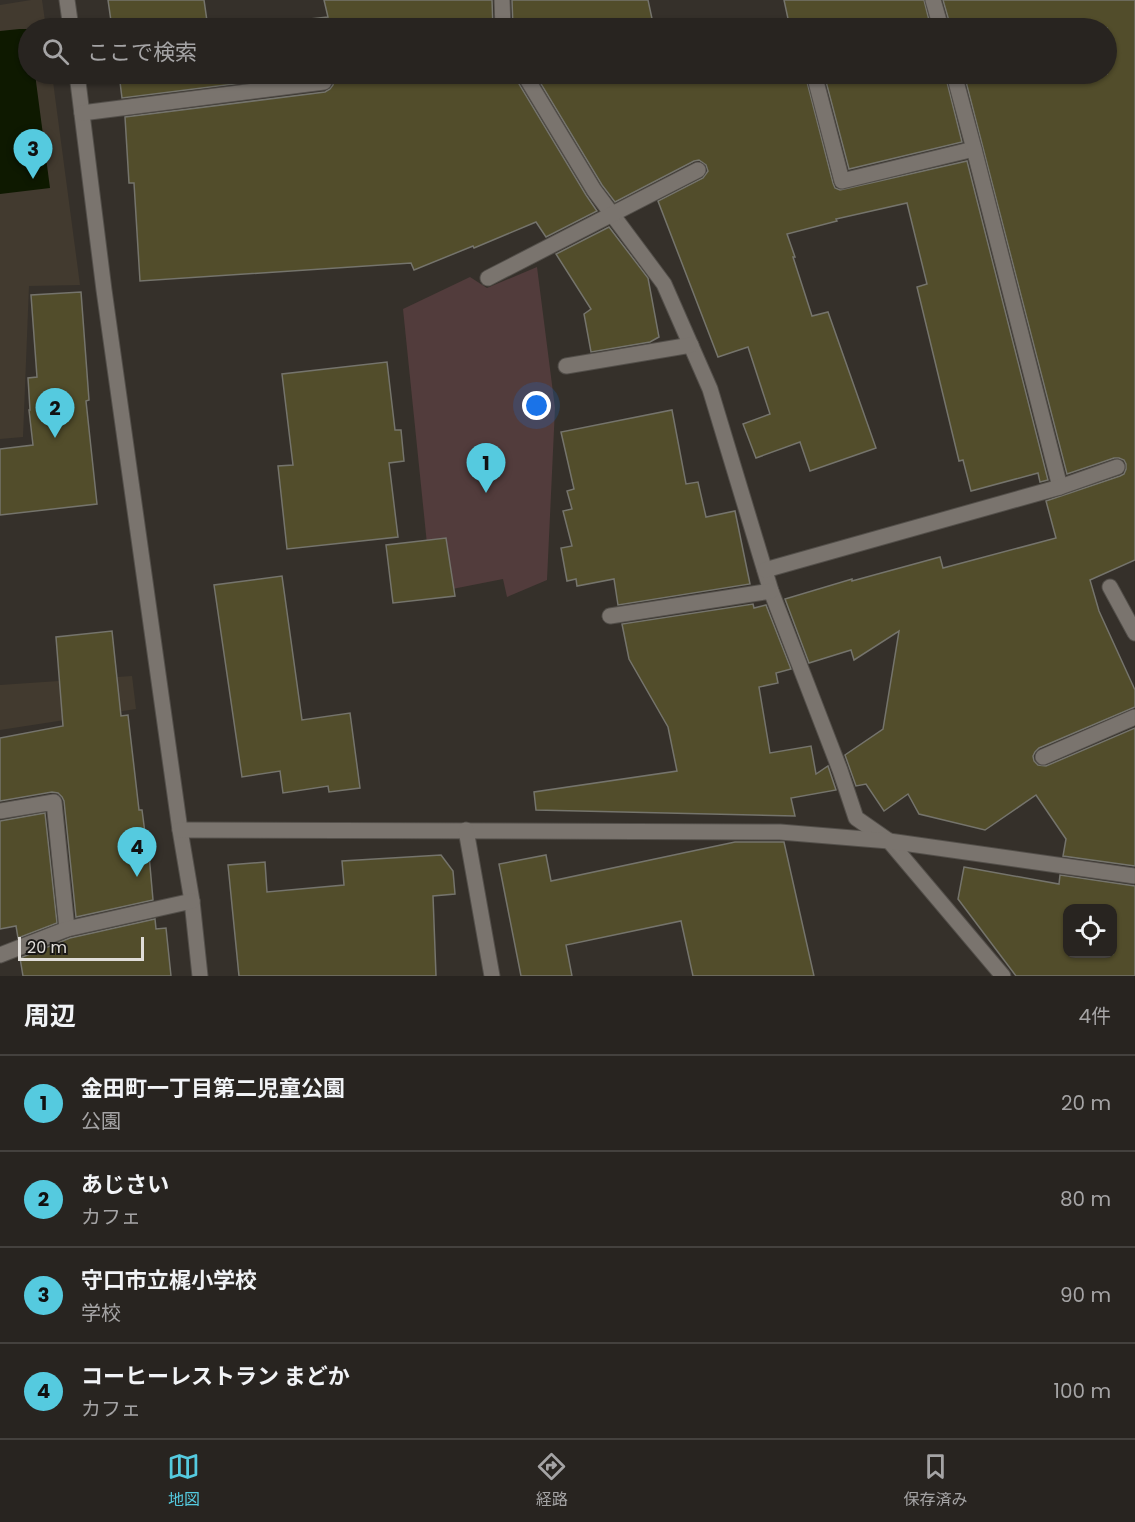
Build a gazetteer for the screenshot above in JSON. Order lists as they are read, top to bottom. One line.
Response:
{"scale_bar":"20 m","page":{"search":"ここで検索","pins":["3","2","1","4"],"scale":"20 m","heading":["周辺","4件"],"list":[{"mark":"1","name":"金田町一丁目第二児童公園","note":"公園","value":"20 m"},{"mark":"2","name":"あじさい","note":"カフェ","value":"80 m"},{"mark":"3","name":"守口市立梶小学校","note":"学校","value":"90 m"},{"mark":"4","name":"コーヒーレストラン まどか","note":"カフェ","value":"100 m"}],"nav":["地図","経路","保存済み"]}}
